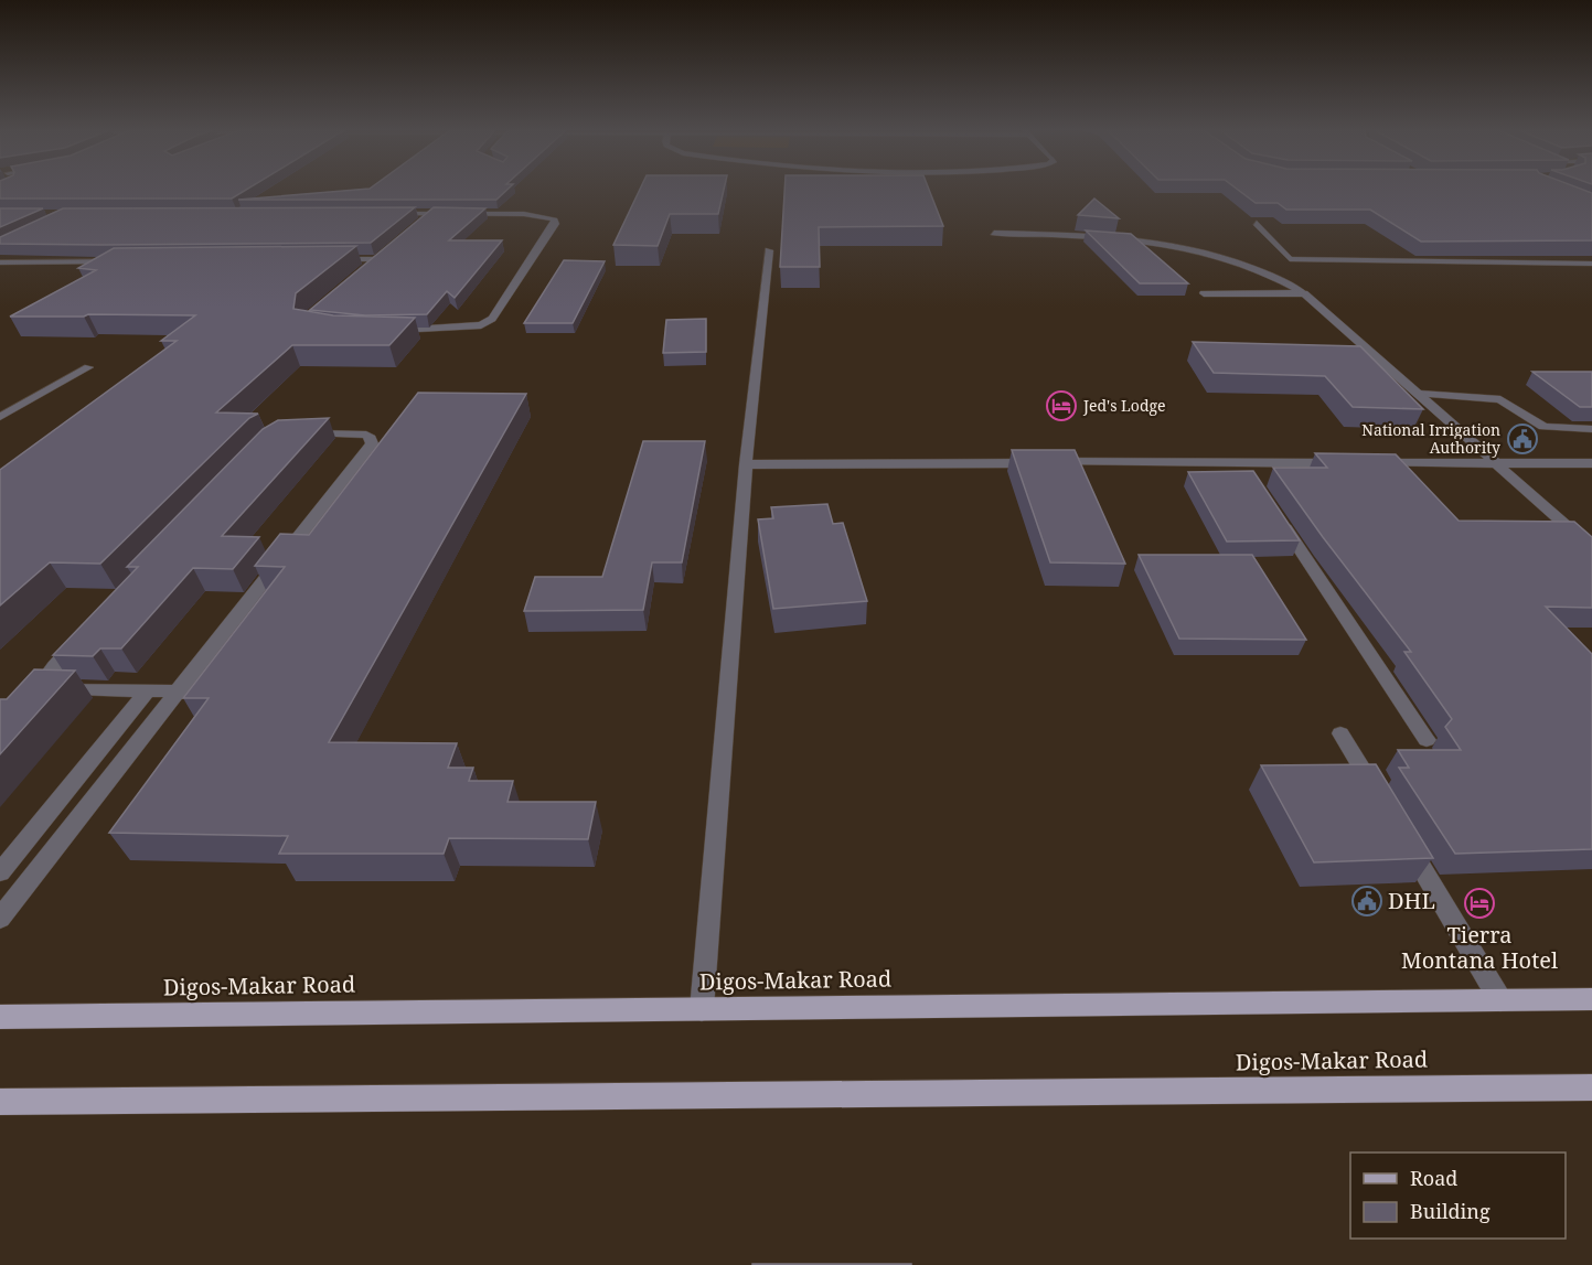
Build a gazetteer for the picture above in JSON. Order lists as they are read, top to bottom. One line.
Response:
{"streets":{"main road":["Digos-Makar Road"]},"places":{"hotel":["Jed's Lodge","Tierra Montana Hotel"],"public building":["National Irrigation Authority","DHL"]},"legend":["Road","Building"]}
